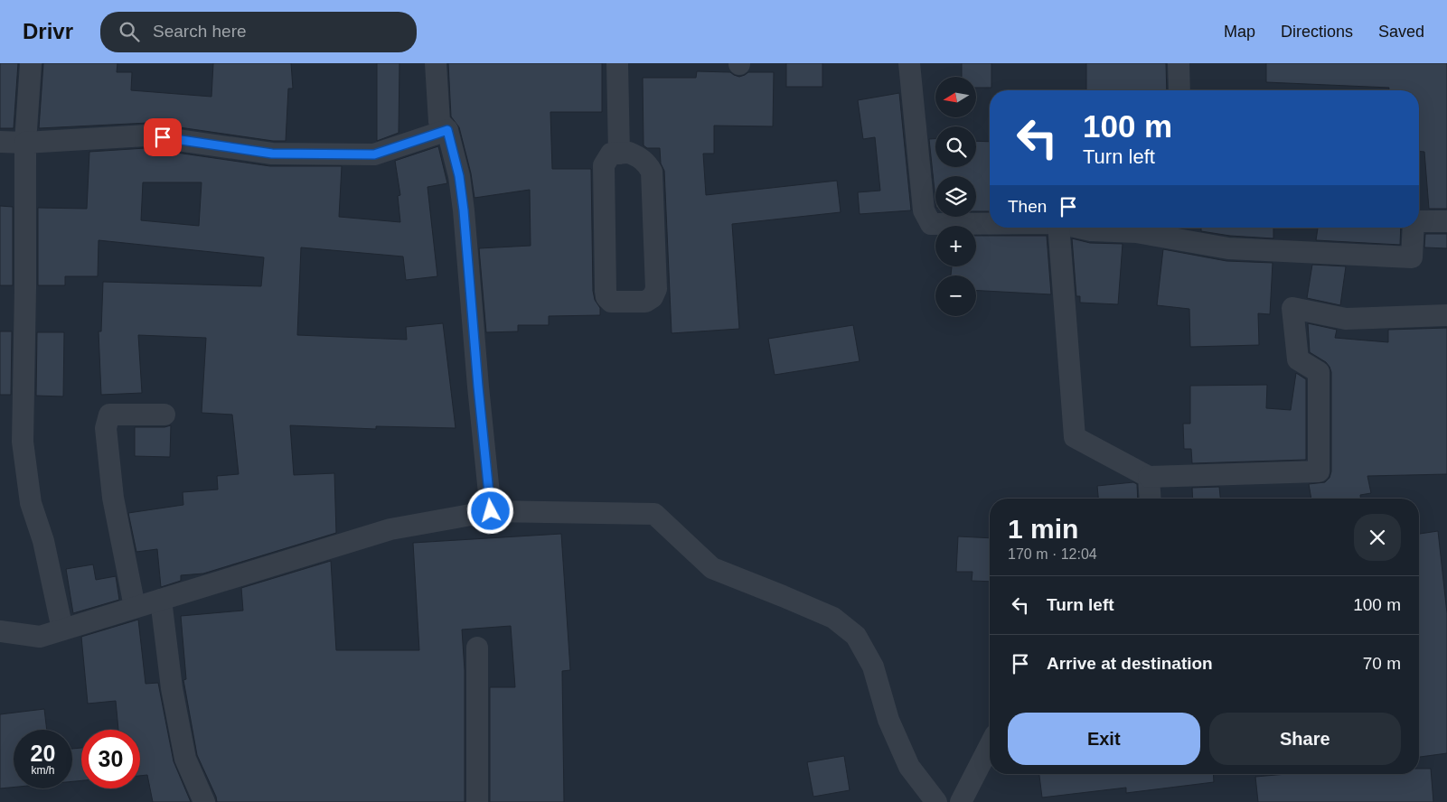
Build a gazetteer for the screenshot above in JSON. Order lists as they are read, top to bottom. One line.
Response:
{"north":"left","page":{"header":"Drivr","search":"Search here","nav":["Map","Directions","Saved"],"map_buttons":["+","−"],"turn":["100 m","Turn left"],"then":"Then","heading":["1 min","170 m · 12:04"],"list":[{"name":"Turn left","value":"100 m"},{"name":"Arrive at destination","value":"70 m"}],"buttons":["Exit","Share"],"speed":"20 km/h","limit":"30"}}
